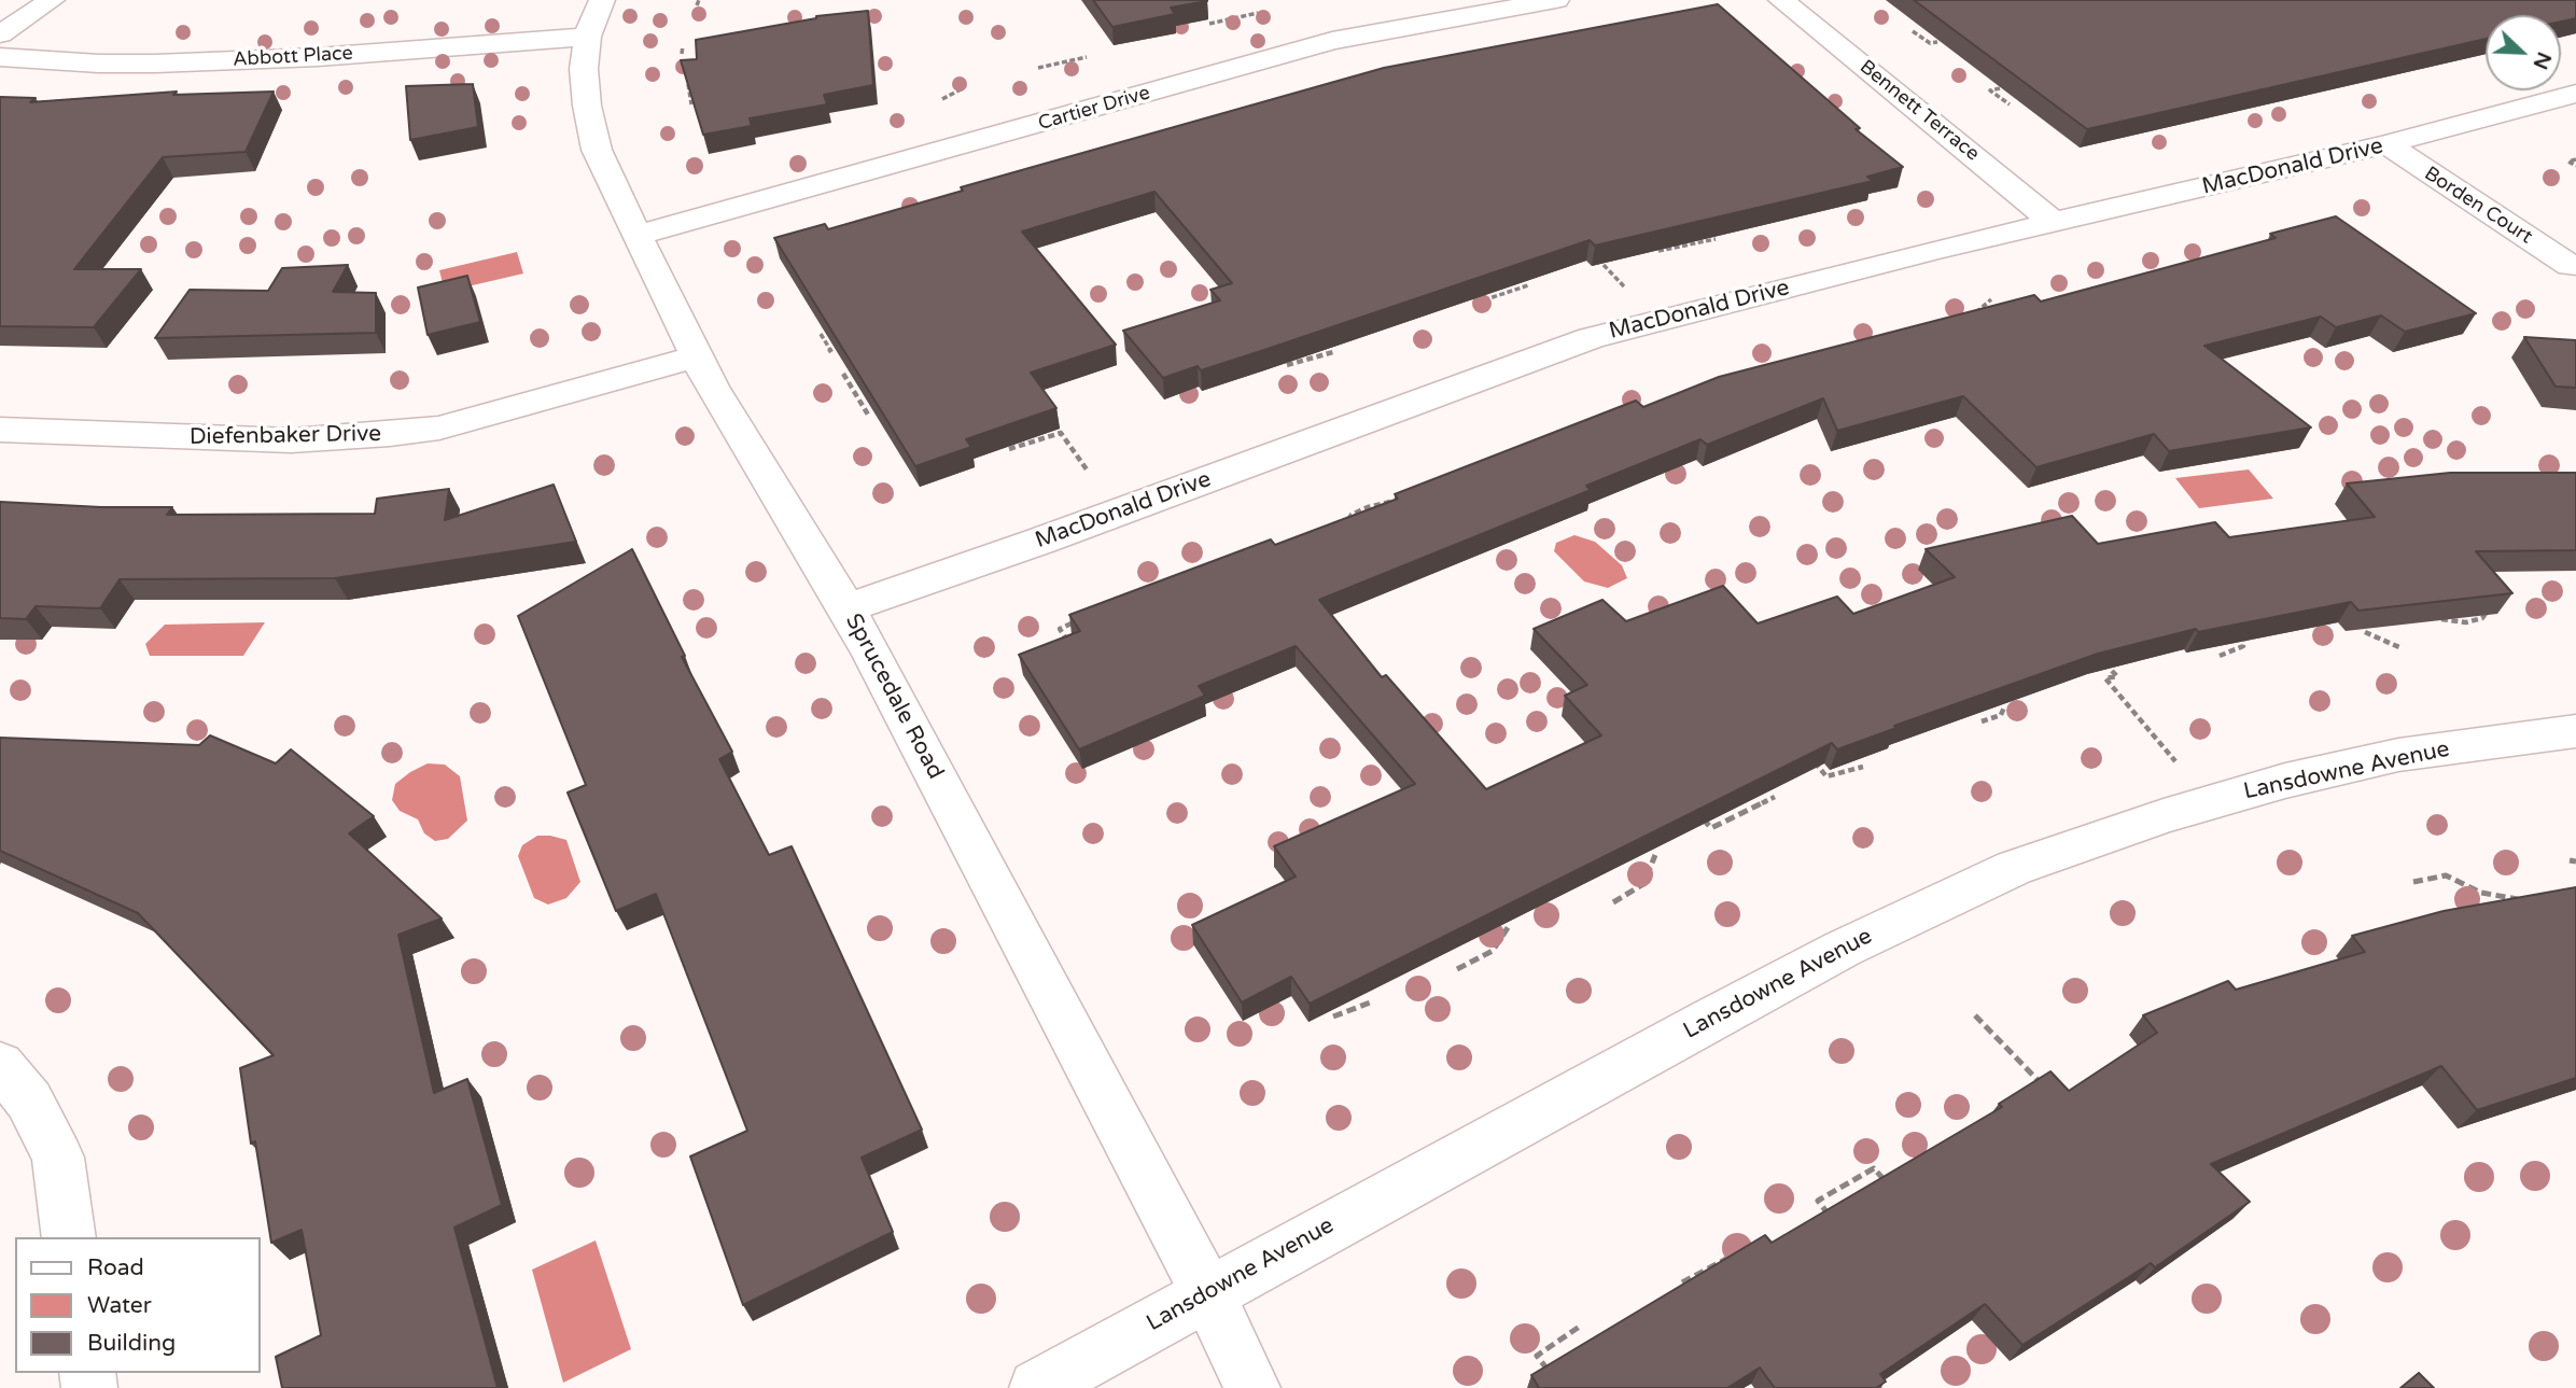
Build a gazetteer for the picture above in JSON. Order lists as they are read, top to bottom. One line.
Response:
{"streets":{"street":["Abbott Place","Cartier Drive","Bennett Terrace","MacDonald Drive","Borden Court","Diefenbaker Drive","Sprucedale Road","Lansdowne Avenue"]},"crossings":[["Abbott Place","Sprucedale Road"],["Cartier Drive","Sprucedale Road"],["Bennett Terrace","MacDonald Drive"],["MacDonald Drive","Borden Court"],["MacDonald Drive","Sprucedale Road"],["Diefenbaker Drive","Sprucedale Road"],["Sprucedale Road","Lansdowne Avenue"]],"legend":["Road","Water","Building"],"north":"bottom right"}
